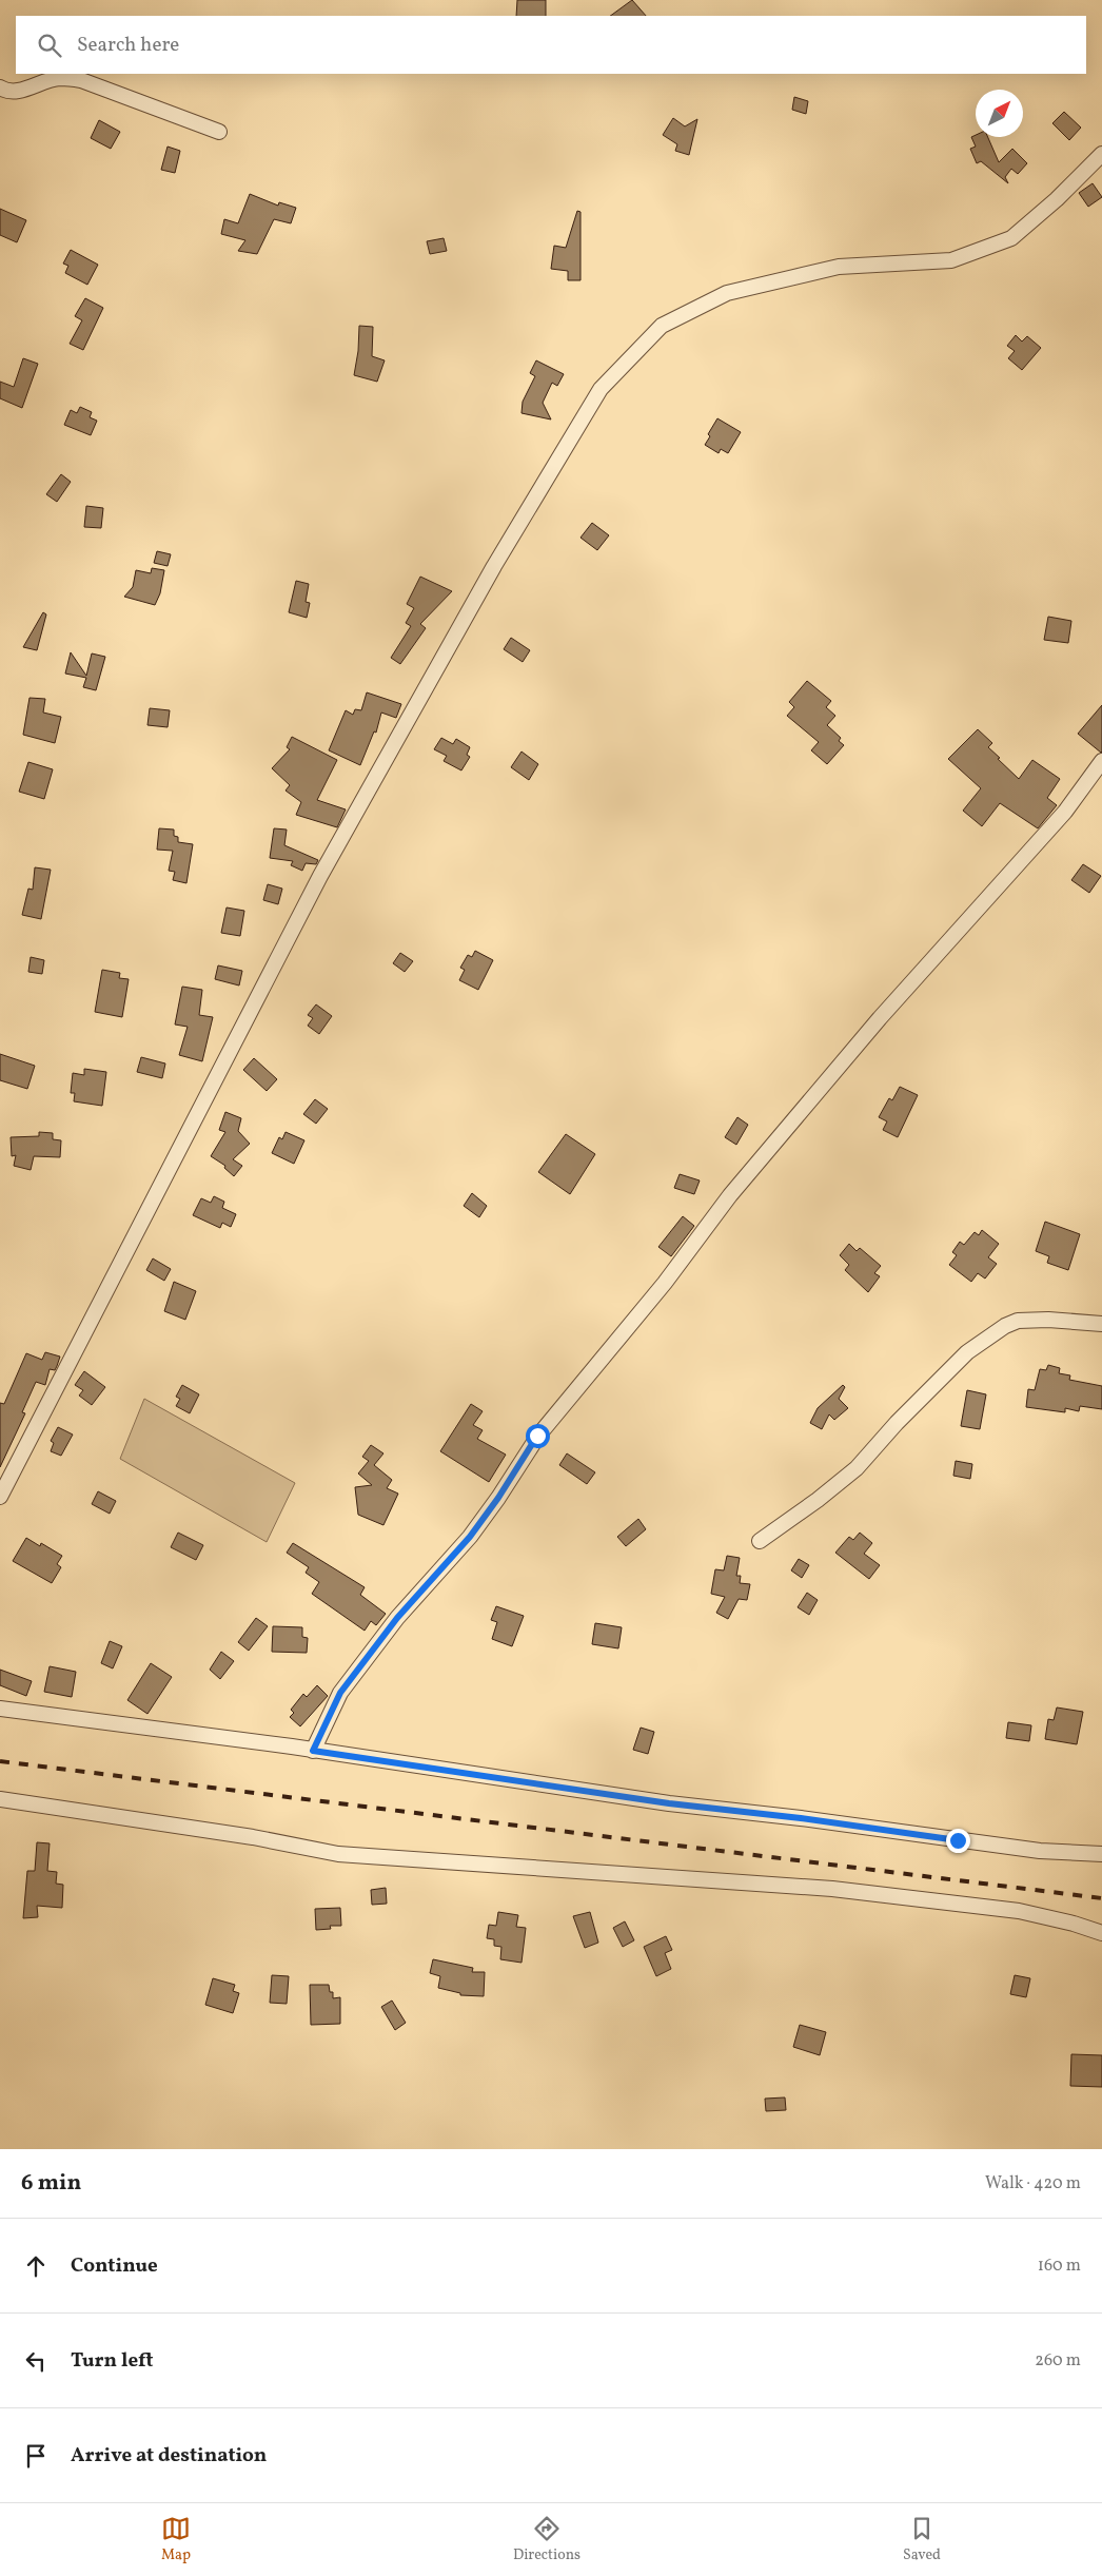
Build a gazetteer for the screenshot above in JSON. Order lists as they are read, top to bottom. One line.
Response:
{"north":"top right","page":{"search":"Search here","heading":["6 min","Walk · 420 m"],"list":[["Continue","160 m"],["Turn left","260 m"],"Arrive at destination"],"nav":["Map","Directions","Saved"]}}
